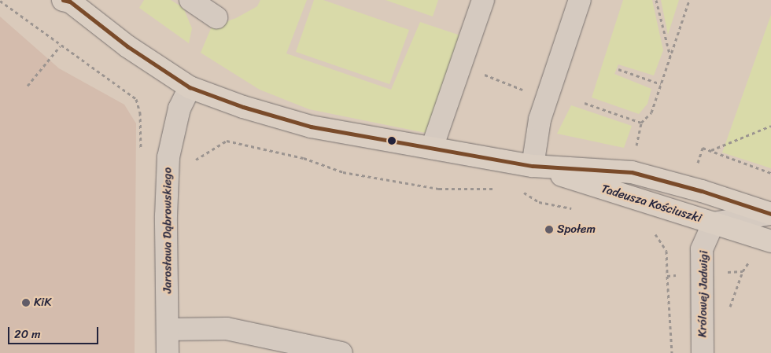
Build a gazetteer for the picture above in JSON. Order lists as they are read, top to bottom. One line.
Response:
{"streets":{"main road":["Tadeusza Kościuszki"],"street":["Jarosława Dąbrowskiego","Królowej Jadwigi"]},"crossings":[["Tadeusza Kościuszki","Jarosława Dąbrowskiego"],["Tadeusza Kościuszki","Królowej Jadwigi"]],"places":["Społem","KiK"],"scale_bar":"20 m"}
